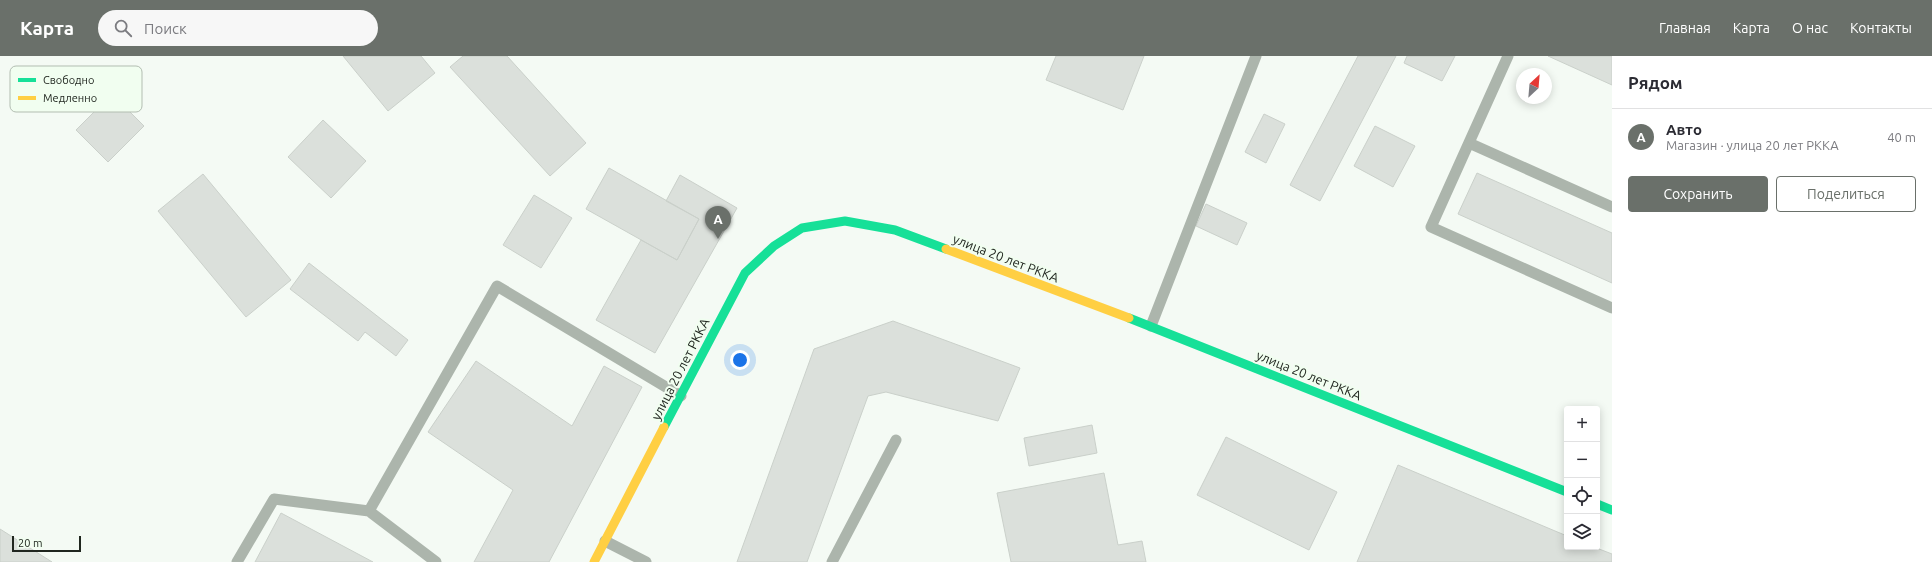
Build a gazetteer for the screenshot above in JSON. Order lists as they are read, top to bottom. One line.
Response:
{"streets":{"main road":["улица 20 лет РККА"]},"legend":["Свободно","Медленно"],"scale_bar":"20 m","north":"top right","page":{"header":"Карта","search":"Поиск","nav":["Главная","Карта","О нас","Контакты"],"heading":"Рядом","list":[{"mark":"A","name":"Авто","note":"Магазин · улица 20 лет РККА","value":"40 m"}],"buttons":["Сохранить","Поделиться"],"pins":"A","map_buttons":["+","−"],"scale":"20 m"}}
